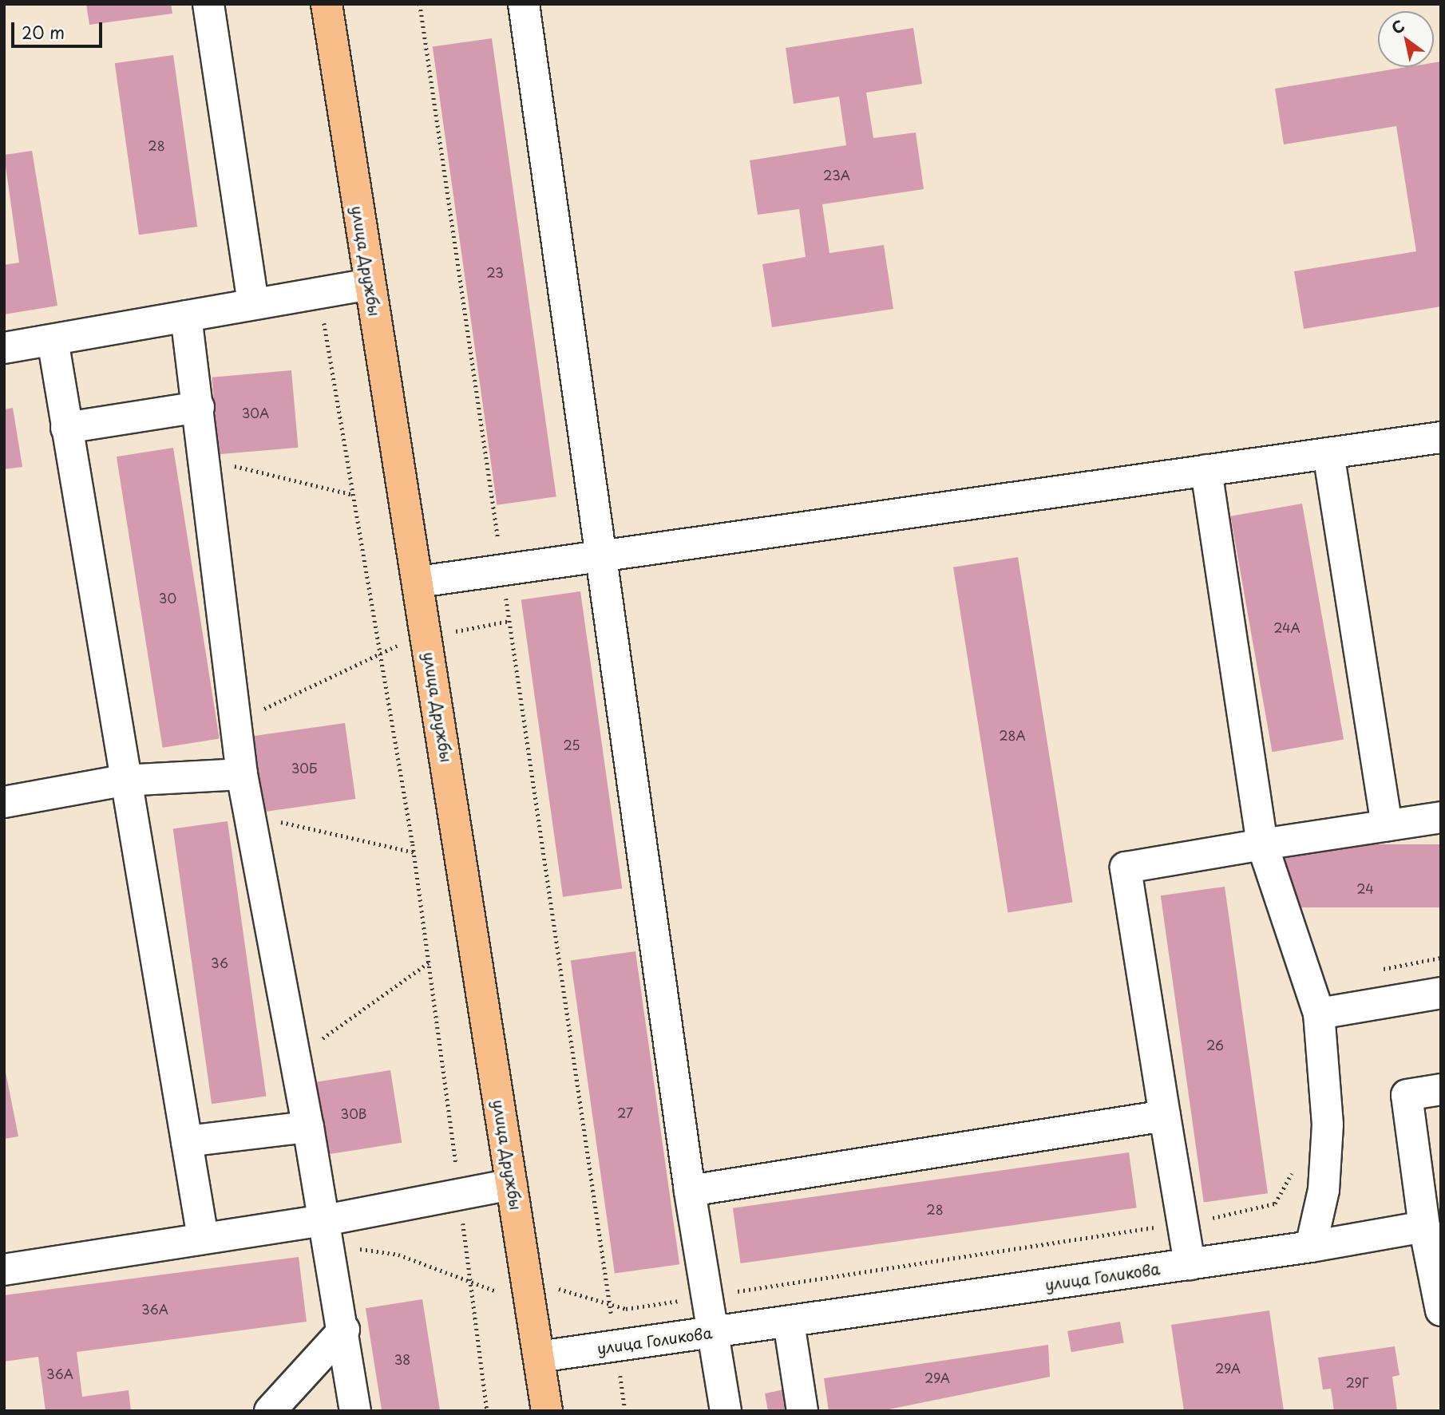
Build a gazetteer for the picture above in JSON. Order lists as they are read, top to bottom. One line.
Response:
{"streets":{"main road":["улица Дружбы"],"street":["улица Голикова"]},"crossings":[["улица Дружбы","улица Голикова"]],"house_numbers":["28","23А","23","30А","30","24А","28А","25","30Б","24","36","26","27","30В","28","36А","38","29А","36А","29А","29Г"],"scale_bar":"20 m","north":"top left"}
